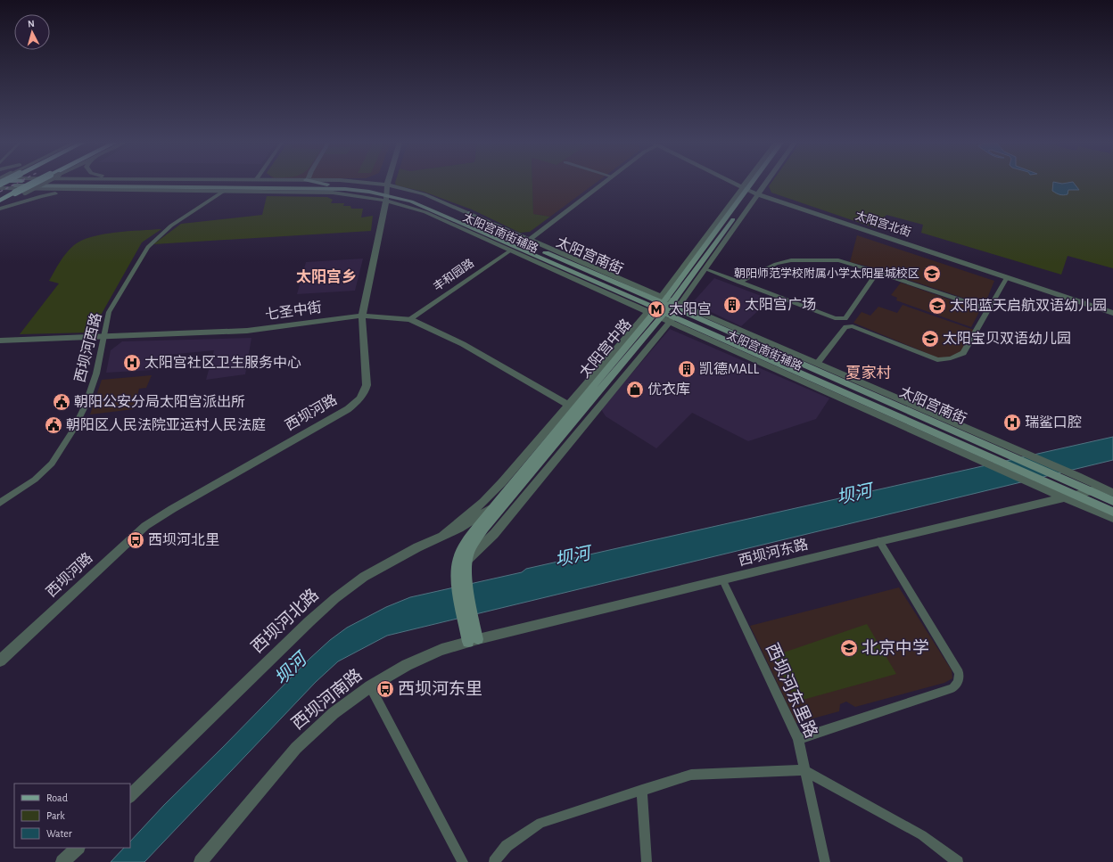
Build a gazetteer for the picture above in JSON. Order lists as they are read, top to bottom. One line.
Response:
{"streets":{"main road":["太阳宫南街","太阳宫中路"],"street":["太阳宫北街","太阳宫南街辅路","丰和园路","七圣中街","西坝河西路","西坝河路","西坝河东路","西坝河北路","西坝河东里路","西坝河南路"]},"crossings":[["太阳宫北街","太阳宫中路"],["太阳宫南街辅路","太阳宫南街"],["太阳宫南街辅路","丰和园路"],["太阳宫南街辅路","西坝河西路"],["太阳宫南街辅路","太阳宫中路"],["太阳宫南街辅路","西坝河路"],["太阳宫南街辅路","西坝河东路"],["太阳宫南街","太阳宫中路"],["太阳宫南街","西坝河路"],["太阳宫南街","西坝河东路"],["丰和园路","七圣中街"],["七圣中街","西坝河西路"],["七圣中街","太阳宫中路"],["七圣中街","西坝河路"],["太阳宫中路","西坝河北路"],["西坝河东路","西坝河东里路"],["西坝河东路","西坝河南路"]],"districts":["太阳宫乡","夏家村"],"water":["坝河"],"places":{"school or university":["朝阳师范学校附属小学太阳星城校区","太阳蓝天启航双语幼儿园","太阳宝贝双语幼儿园","北京中学"],"building":["太阳宫广场","凯德MALL"],"metro station":["太阳宫"],"hospital":["太阳宫社区卫生服务中心","瑞鲨口腔"],"shop":["优衣库"],"public building":["朝阳公安分局太阳宫派出所","朝阳区人民法院亚运村人民法庭"],"bus stop":["西坝河北里","西坝河东里"]},"legend":["Road","Park","Water"],"north":"top"}
